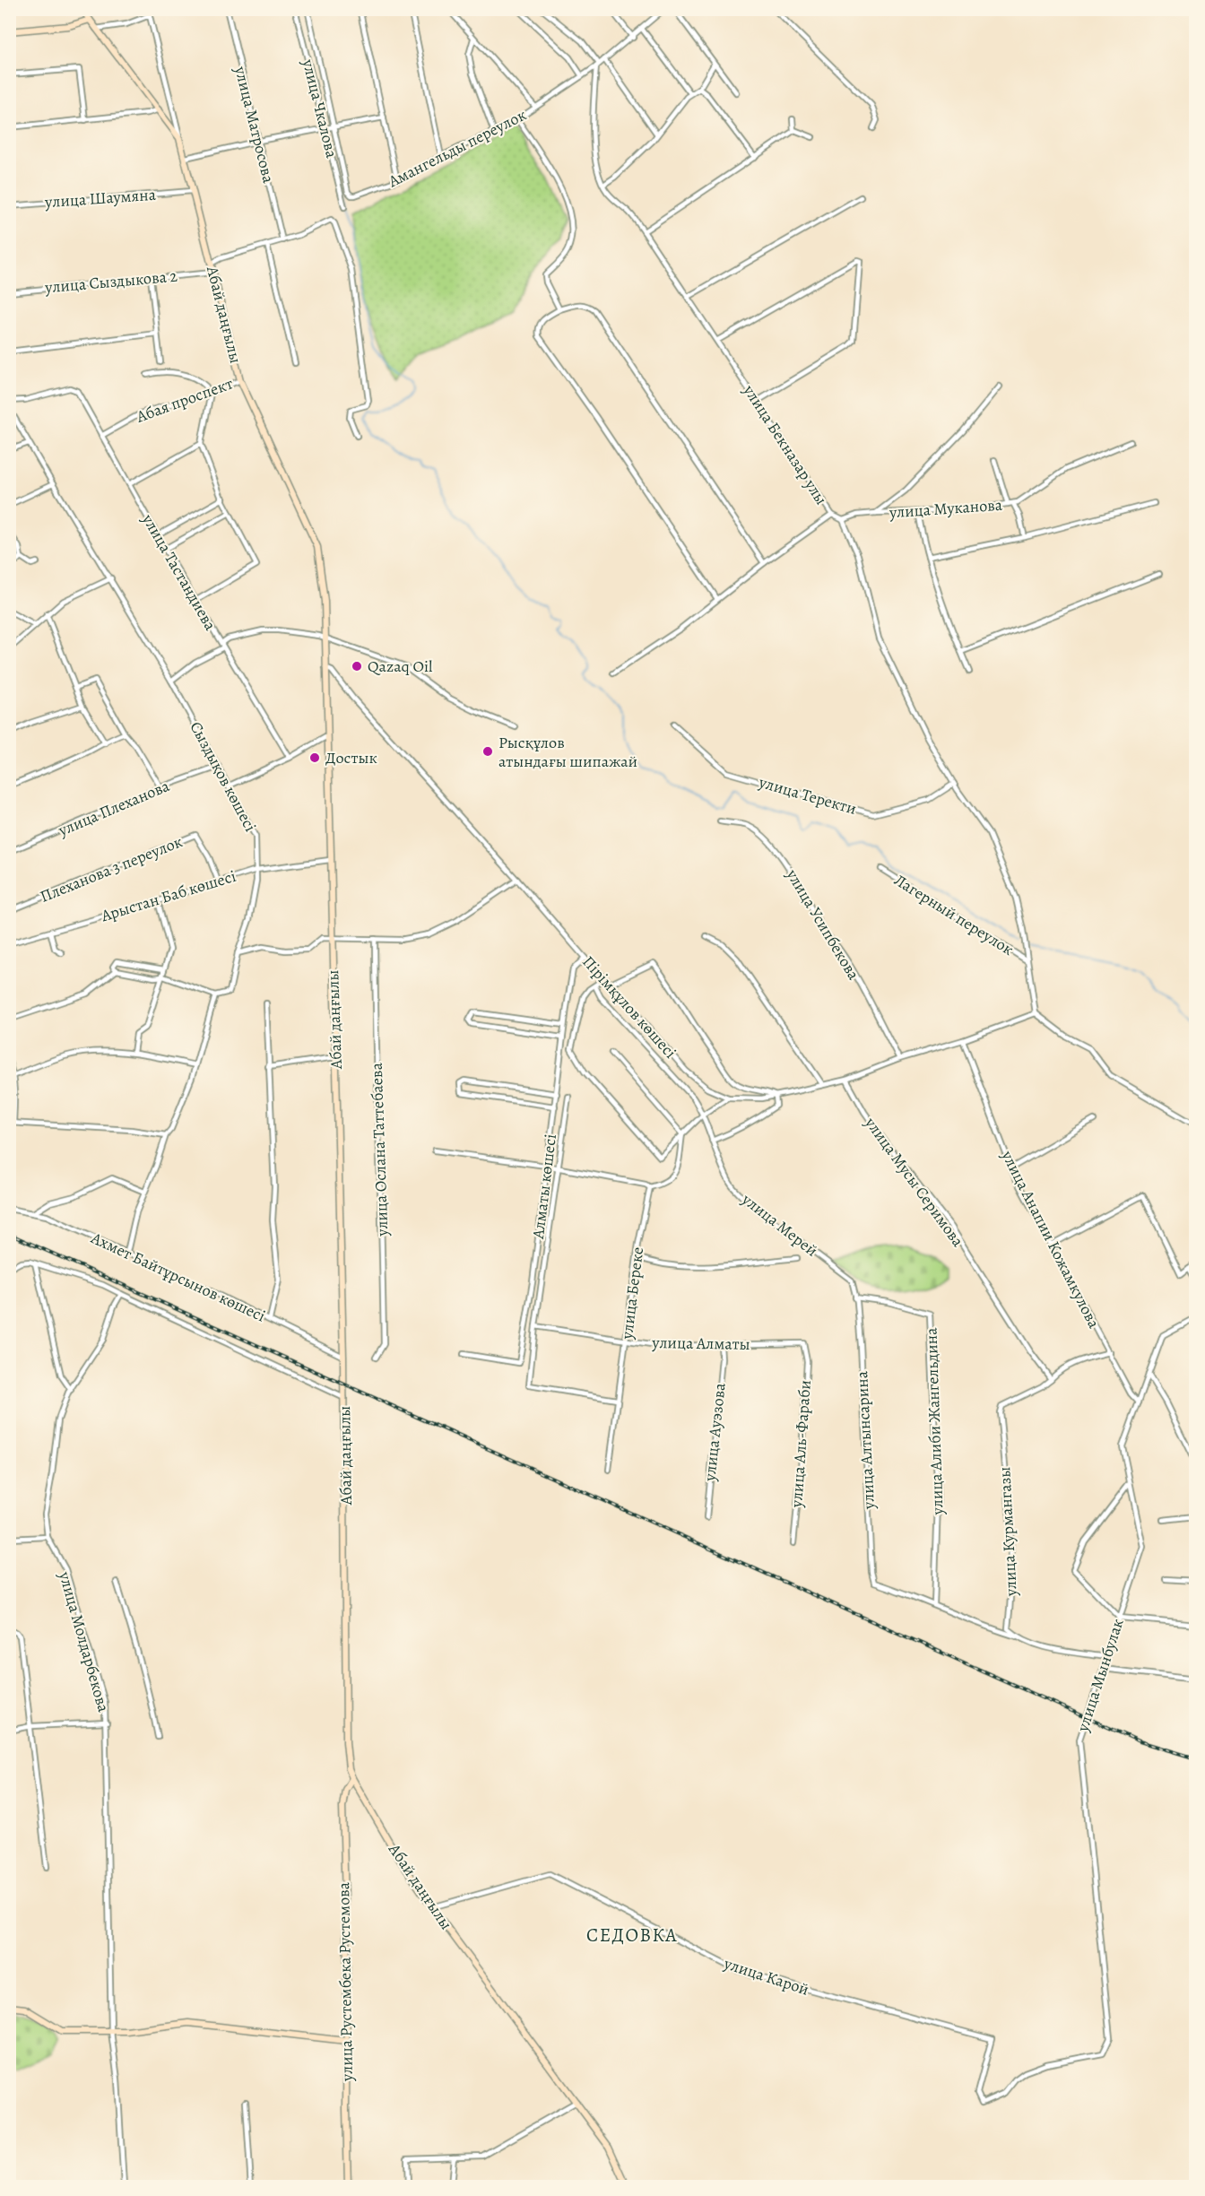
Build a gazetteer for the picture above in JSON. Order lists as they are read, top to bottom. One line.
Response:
{"streets":{"street":["улица Чкалова","улица Матросова","Амангельды переулок","улица Шаумяна","улица Сыздыкова 2","Абай даңғылы","Абая проспект","улица Бекназар улы","улица Муканова","улица Тастандиева","Сыздықов көшесі","улица Теректи","улица Плеханова","Плеханова 3 переулок","Арыстан Баб көшесі","Лагерный переулок","улица Усипбекова","Пірімқұлов көшесі","улица Ослана Таттебаева","улица Мусы Серимова","Алматы көшесі","улица Мерей","улица Анапии Кожамкулова","Ахмет Байтұрсынов көшесі","улица Береке","улица Алматы","улица Алиби Жангельдина","улица Ауэзова","улица Алтынсарина","улица Аль-Фараби","улица Курмангазы","улица Молдарбекова","улица Мынбулак","улица Карой","улица Рустембека Рустемова"]},"crossings":[["улица Чкалова","Амангельды переулок"],["Амангельды переулок","улица Бекназар улы"],["улица Шаумяна","Абай даңғылы"],["улица Сыздыкова 2","Абай даңғылы"],["Абай даңғылы","Абая проспект"],["Абай даңғылы","Арыстан Баб көшесі"],["Абай даңғылы","Пірімқұлов көшесі"],["Абай даңғылы","Ахмет Байтұрсынов көшесі"],["Абай даңғылы","улица Карой"],["Абай даңғылы","улица Рустембека Рустемова"],["Абая проспект","улица Тастандиева"],["улица Бекназар улы","улица Муканова"],["Сыздықов көшесі","улица Плеханова"],["Сыздықов көшесі","Арыстан Баб көшесі"],["Плеханова 3 переулок","Арыстан Баб көшесі"],["улица Усипбекова","Пірімқұлов көшесі"],["Пірімқұлов көшесі","улица Мусы Серимова"],["Пірімқұлов көшесі","Алматы көшесі"],["Пірімқұлов көшесі","улица Анапии Кожамкулова"],["улица Мусы Серимова","улица Курмангазы"],["улица Мерей","улица Алиби Жангельдина"],["улица Мерей","улица Алтынсарина"],["улица Анапии Кожамкулова","улица Курмангазы"],["улица Анапии Кожамкулова","улица Мынбулак"],["улица Береке","улица Алматы"],["улица Алматы","улица Ауэзова"],["улица Алматы","улица Аль-Фараби"],["улица Алиби Жангельдина","улица Алтынсарина"],["улица Мынбулак","улица Карой"]],"districts":["СЕДОВКА"],"places":["Qazaq Oil","Рысқұлов атындағы шипажай","Достык"]}
